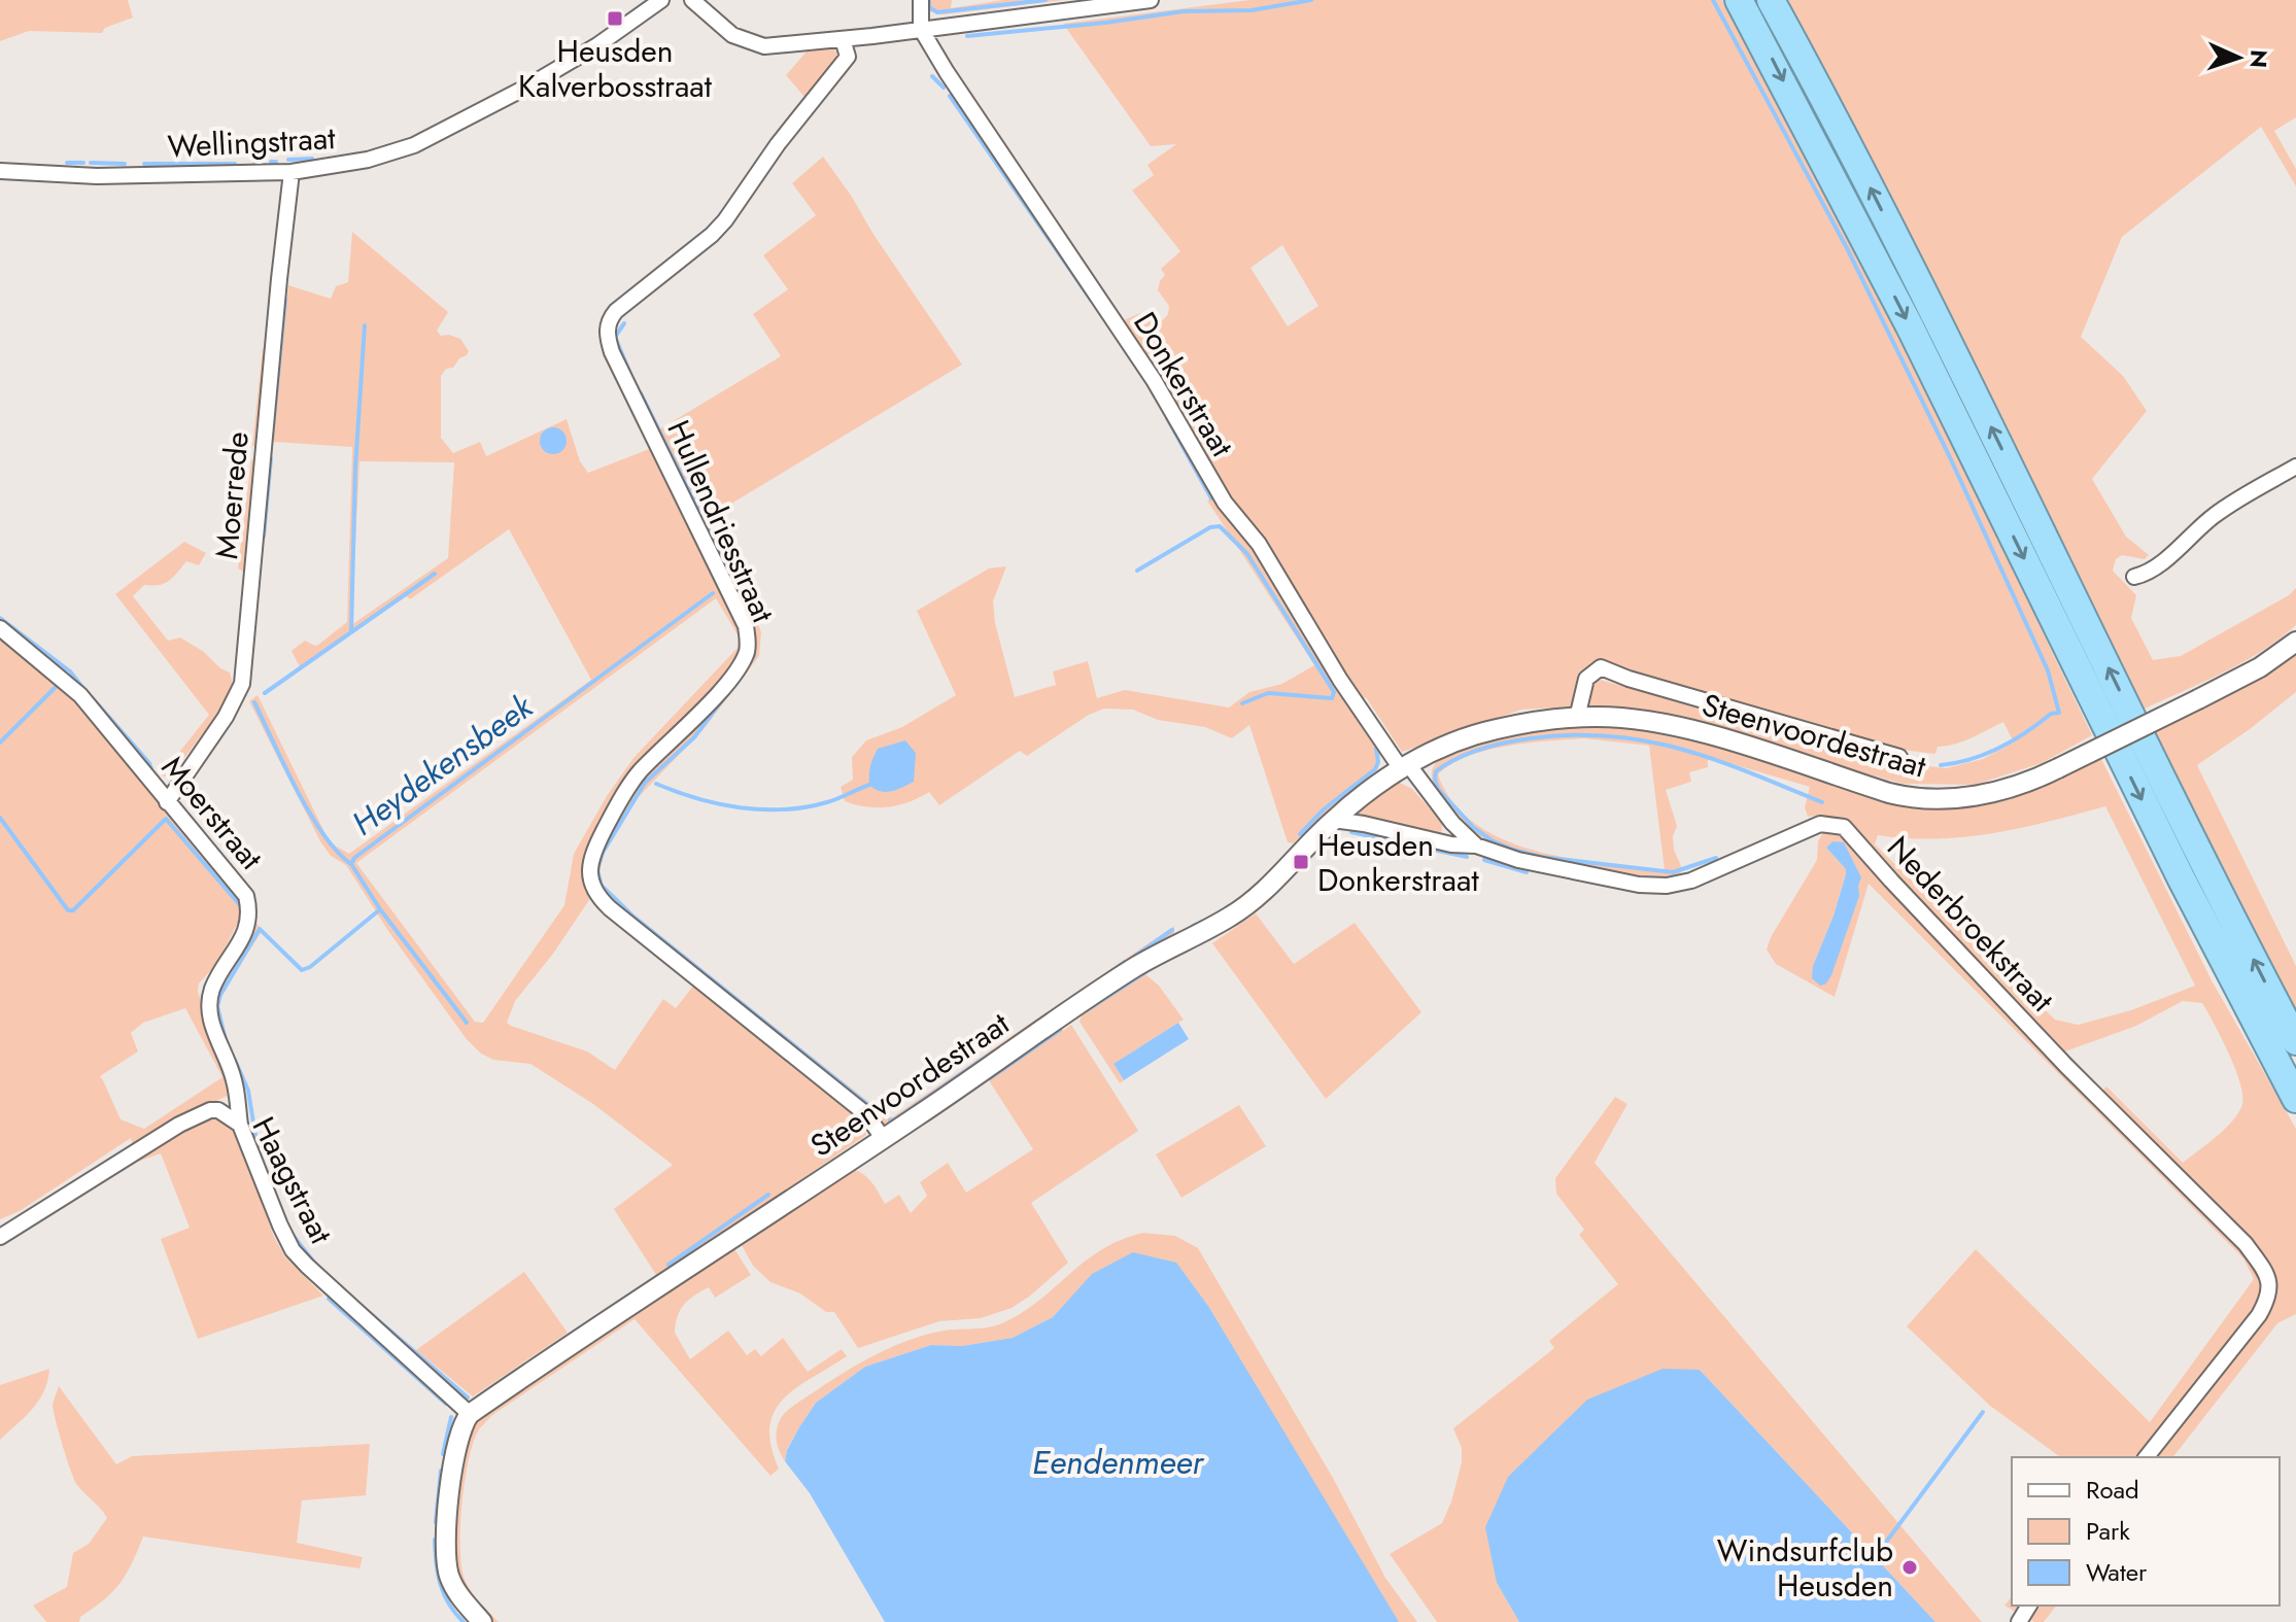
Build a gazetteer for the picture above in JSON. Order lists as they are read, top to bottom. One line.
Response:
{"streets":{"street":["Wellingstraat","Donkerstraat","Moerrede","Hullendriesstraat","Steenvoordestraat","Moerstraat","Nederbroekstraat","Haagstraat"]},"crossings":[["Wellingstraat","Moerrede"],["Donkerstraat","Steenvoordestraat"],["Donkerstraat","Nederbroekstraat"],["Moerrede","Moerstraat"],["Hullendriesstraat","Steenvoordestraat"],["Steenvoordestraat","Nederbroekstraat"],["Steenvoordestraat","Haagstraat"],["Moerstraat","Haagstraat"]],"water":["Heydekensbeek","Eendenmeer"],"places":{"transit":["Heusden Kalverbosstraat","Heusden Donkerstraat"],"other":["Windsurfclub Heusden"]},"legend":["Road","Park","Water"],"north":"right"}
